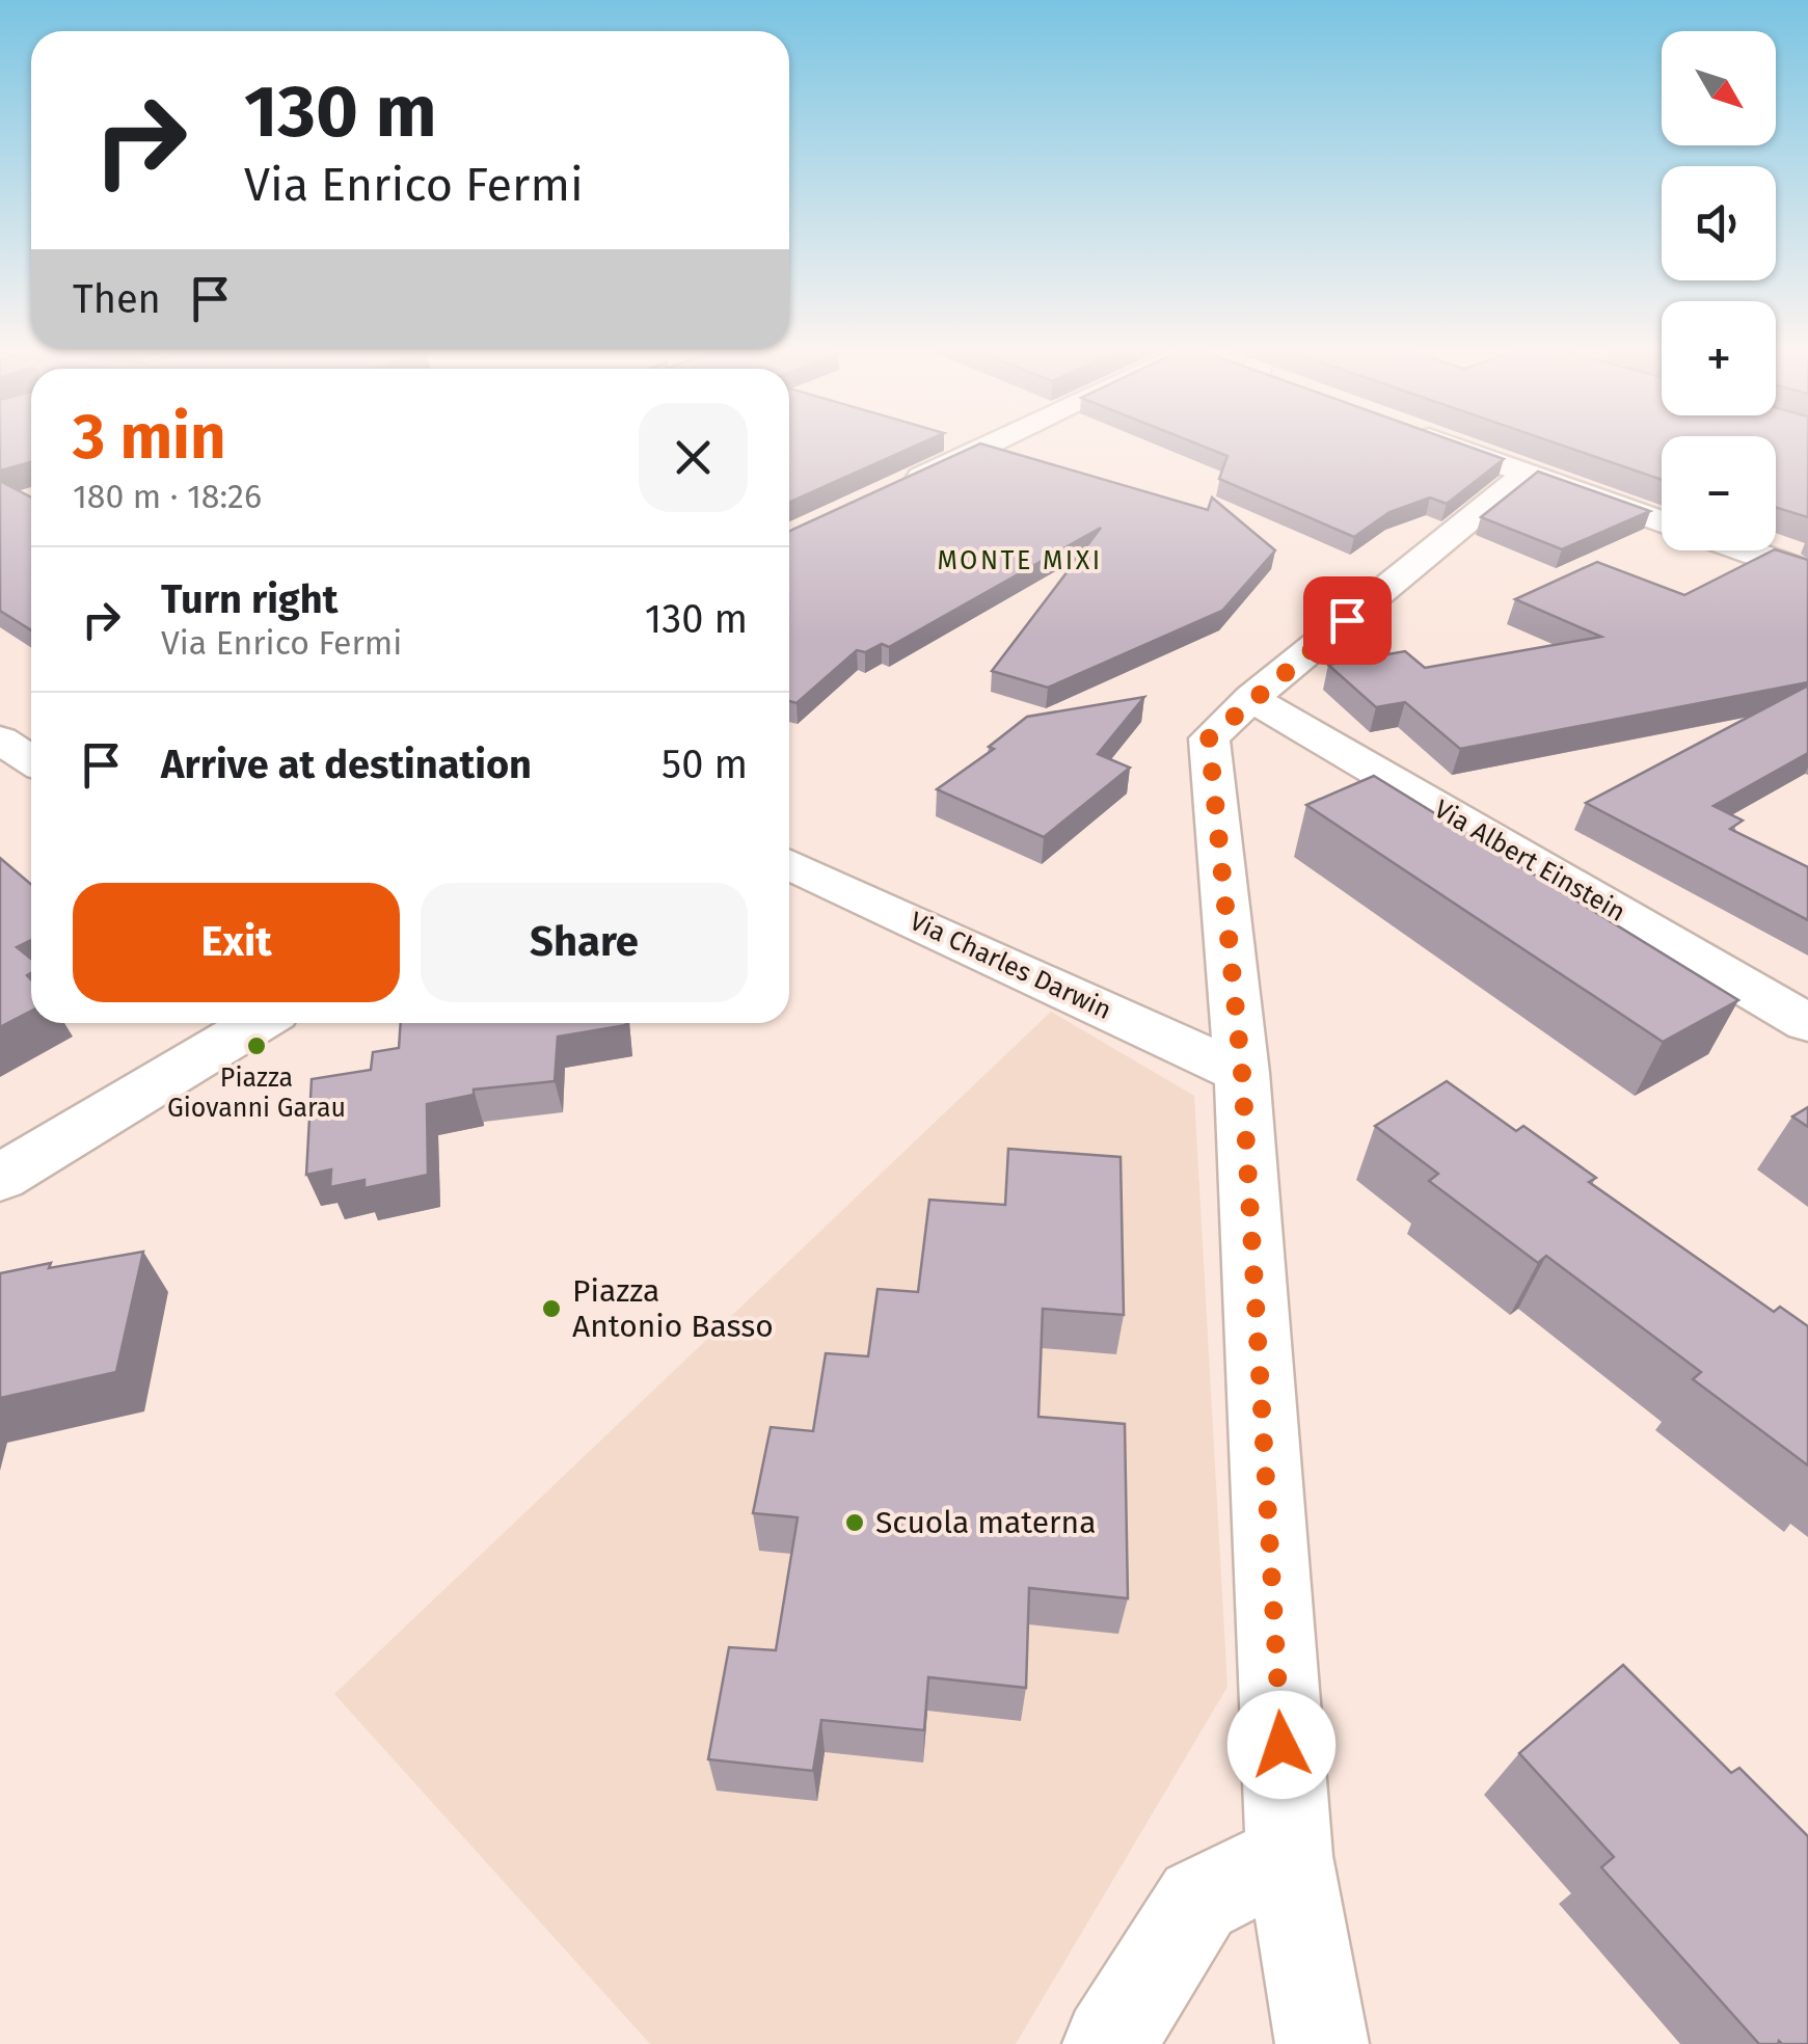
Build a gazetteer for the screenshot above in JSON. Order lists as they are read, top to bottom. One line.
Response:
{"streets":{"street":["Via Albert Einstein","Via Charles Darwin"]},"districts":["MONTE MIXI"],"places":["Piazza Giovanni Garau","Piazza Antonio Basso","Scuola materna"],"north":"bottom right","page":{"map_buttons":["+","−"],"turn":["130 m","Via Enrico Fermi"],"then":"Then","heading":["3 min","180 m · 18:26"],"list":[{"name":"Turn right","note":"Via Enrico Fermi","value":"130 m"},{"name":"Arrive at destination","value":"50 m"}],"buttons":["Exit","Share"]}}
